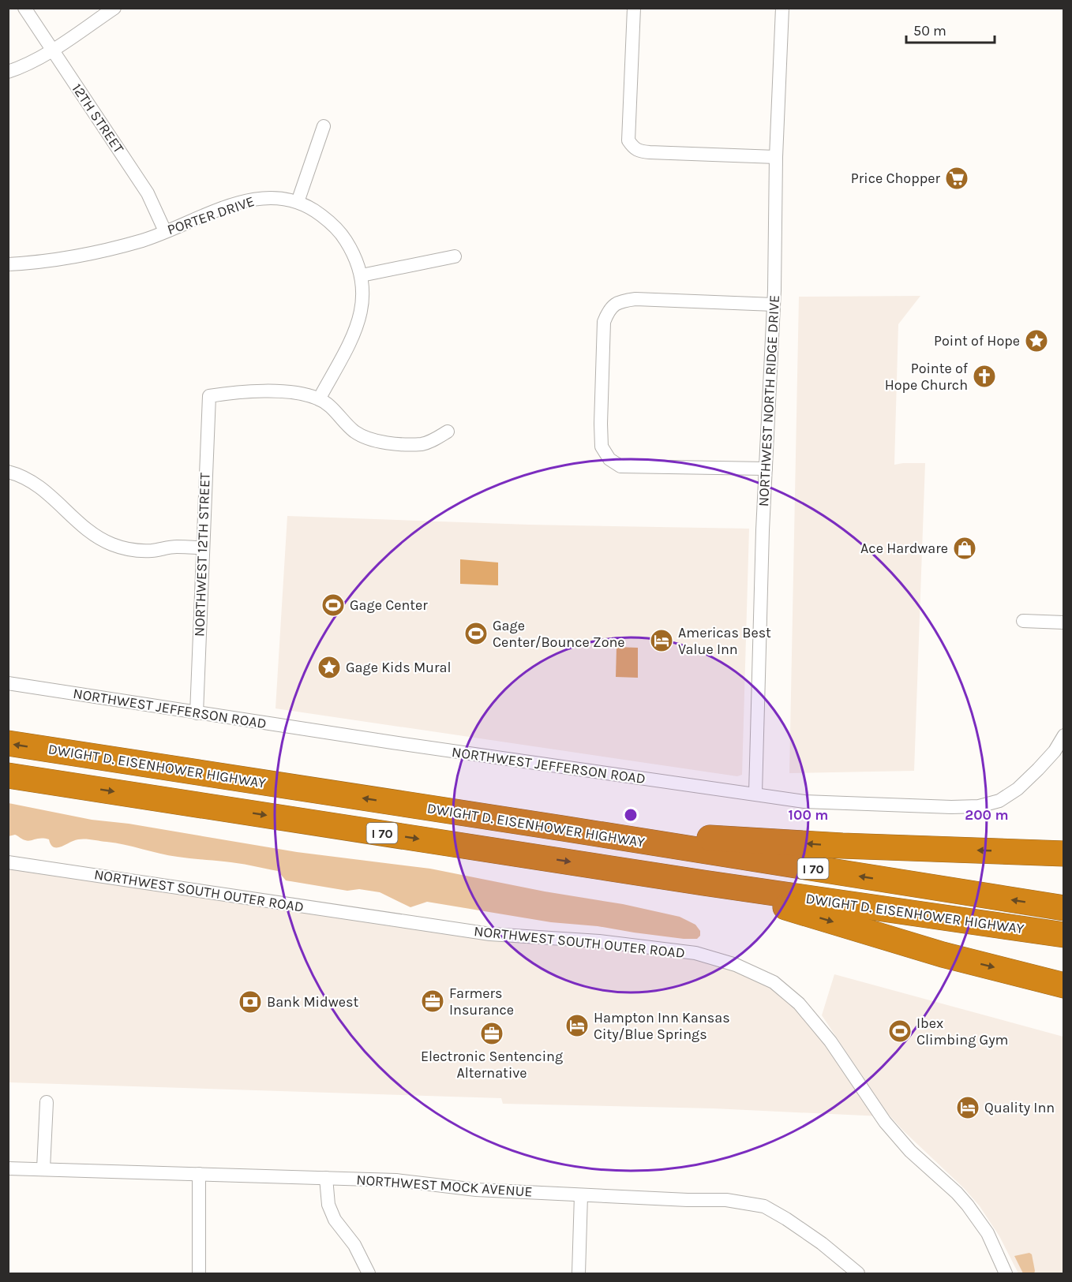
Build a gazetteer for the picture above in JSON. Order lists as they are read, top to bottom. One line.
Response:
{"streets":{"highway":["DWIGHT D. EISENHOWER HIGHWAY","I 70"],"street":["12TH STREET","PORTER DRIVE","NORTHWEST NORTH RIDGE DRIVE","NORTHWEST 12TH STREET","NORTHWEST JEFFERSON ROAD","NORTHWEST SOUTH OUTER ROAD","NORTHWEST MOCK AVENUE"]},"crossings":[["12TH STREET","PORTER DRIVE"],["PORTER DRIVE","NORTHWEST 12TH STREET"],["NORTHWEST NORTH RIDGE DRIVE","NORTHWEST JEFFERSON ROAD"],["NORTHWEST 12TH STREET","NORTHWEST JEFFERSON ROAD"]],"places":{"supermarket":["Price Chopper"],"place":["Point of Hope","Gage Kids Mural"],"church":["Pointe of Hope Church"],"shop":["Ace Hardware"],"sports":["Gage Center","Gage Center/Bounce Zone","Ibex Climbing Gym"],"hotel":["Americas Best Value Inn","Hampton Inn Kansas City/Blue Springs","Quality Inn"],"office":["Farmers Insurance","Electronic Sentencing Alternative"],"bank":["Bank Midwest"]},"scale_bar":"50 m","rings":["100 m","200 m"]}
